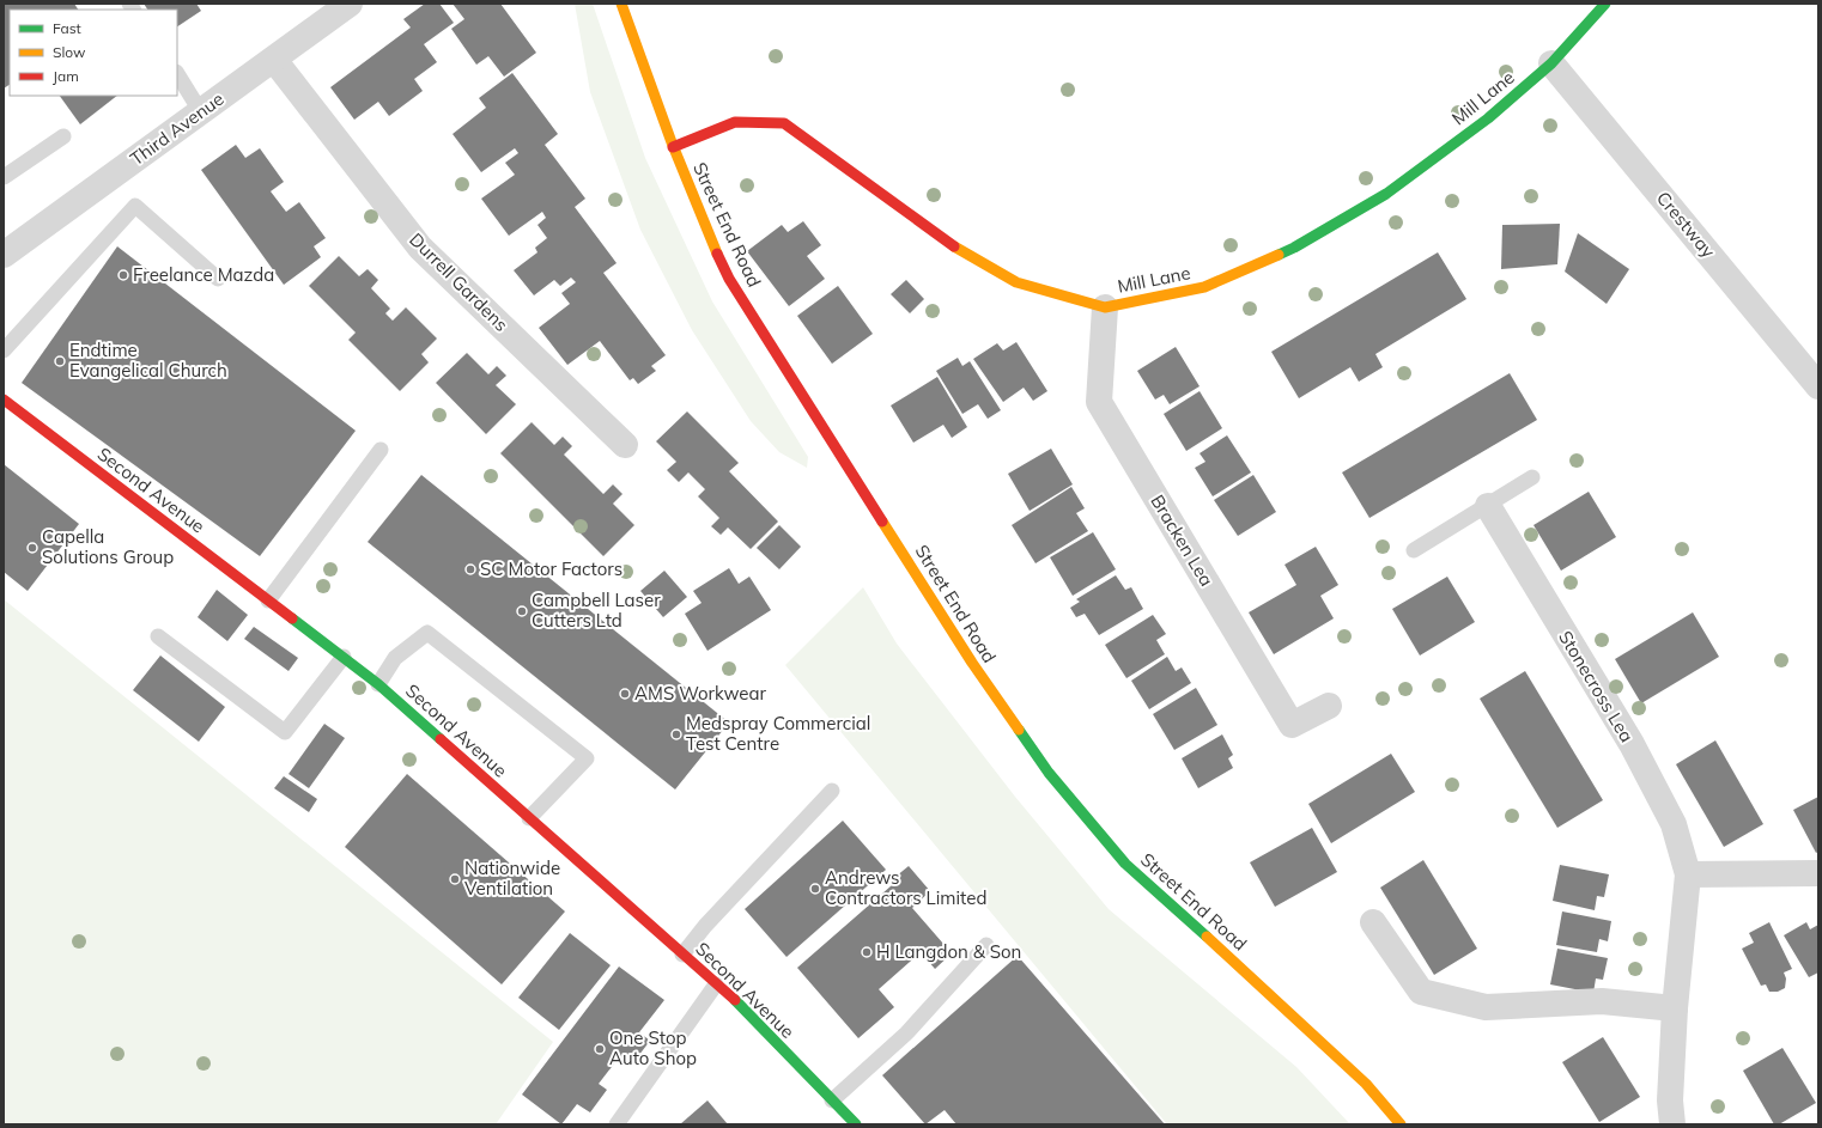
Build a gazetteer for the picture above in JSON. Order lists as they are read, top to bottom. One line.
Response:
{"streets":{"street":["Mill Lane","Third Avenue","Street End Road","Crestway","Durrell Gardens","Second Avenue","Bracken Lea","Stonecross Lea"]},"crossings":[["Mill Lane","Street End Road"],["Mill Lane","Crestway"],["Mill Lane","Bracken Lea"],["Third Avenue","Durrell Gardens"]],"places":["Freelance Mazda","Endtime Evangelical Church","Capella Solutions Group","SC Motor Factors","Campbell Laser Cutters Ltd","AMS Workwear","Medspray Commercial Test Centre","Nationwide Ventilation","Andrews Contractors Limited","H Langdon & Son","One Stop Auto Shop"],"legend":["Fast","Slow","Jam"]}
